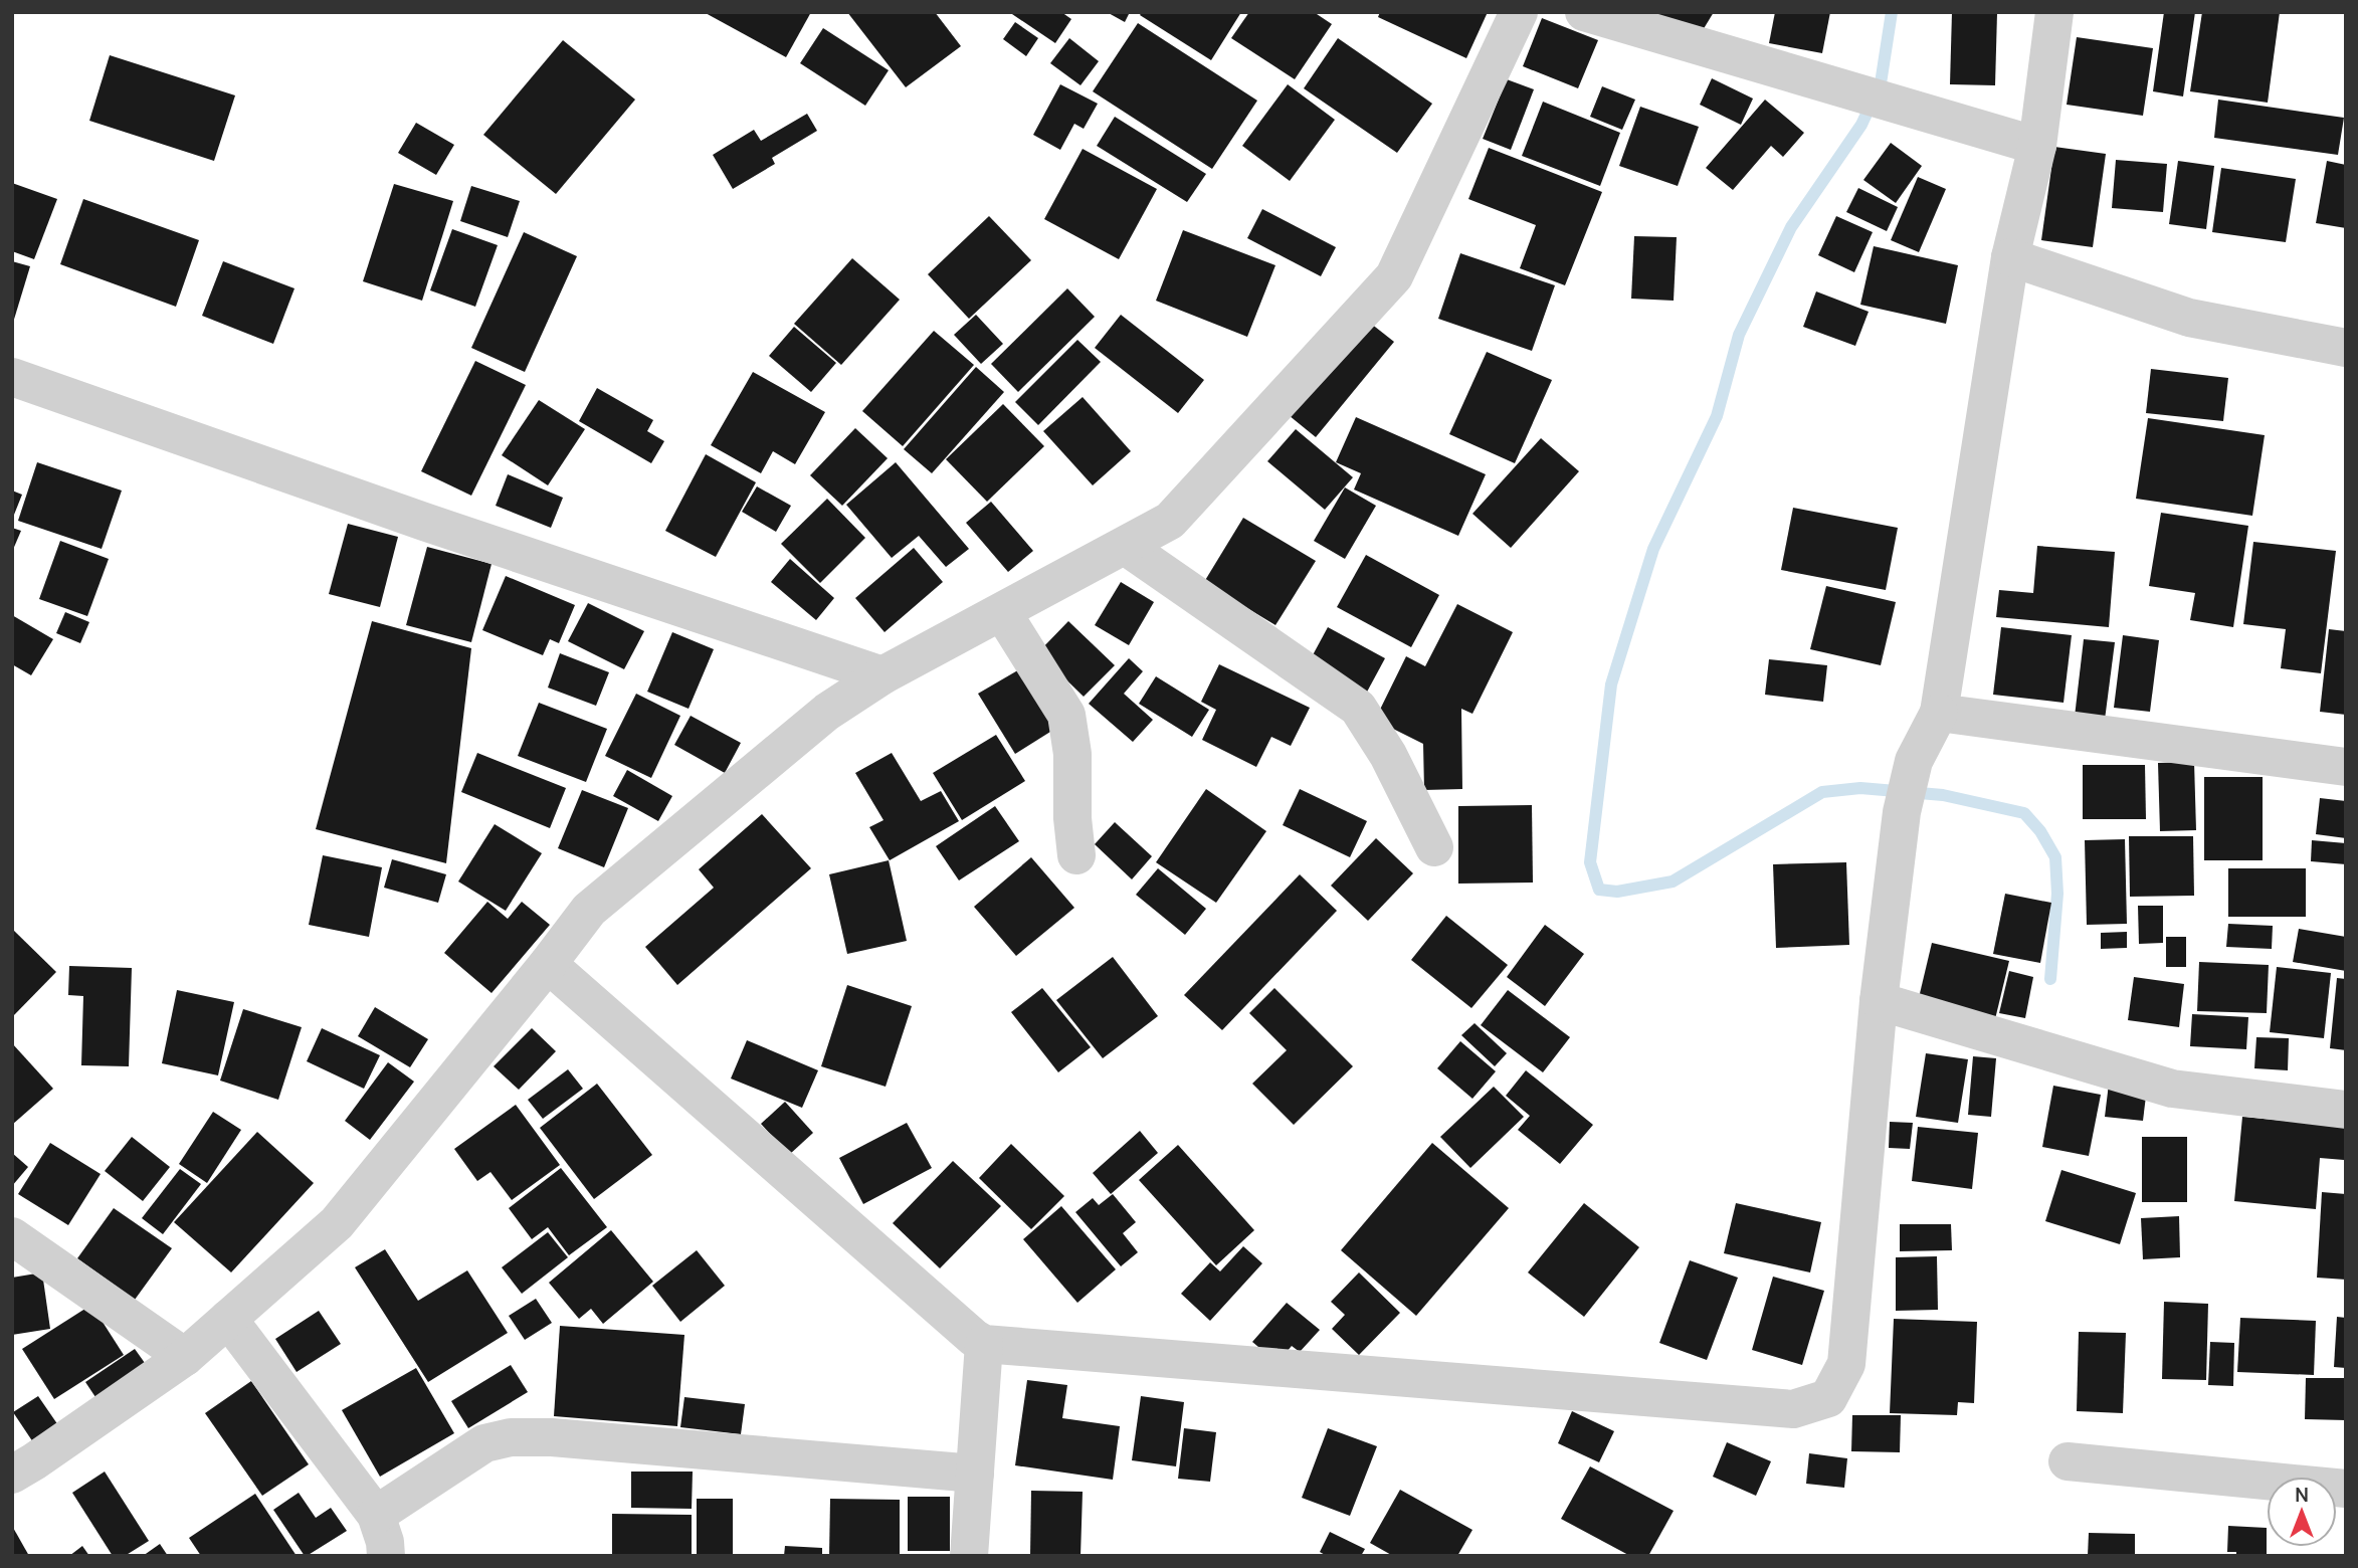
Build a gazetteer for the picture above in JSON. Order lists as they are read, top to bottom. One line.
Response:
{"north":"top"}
